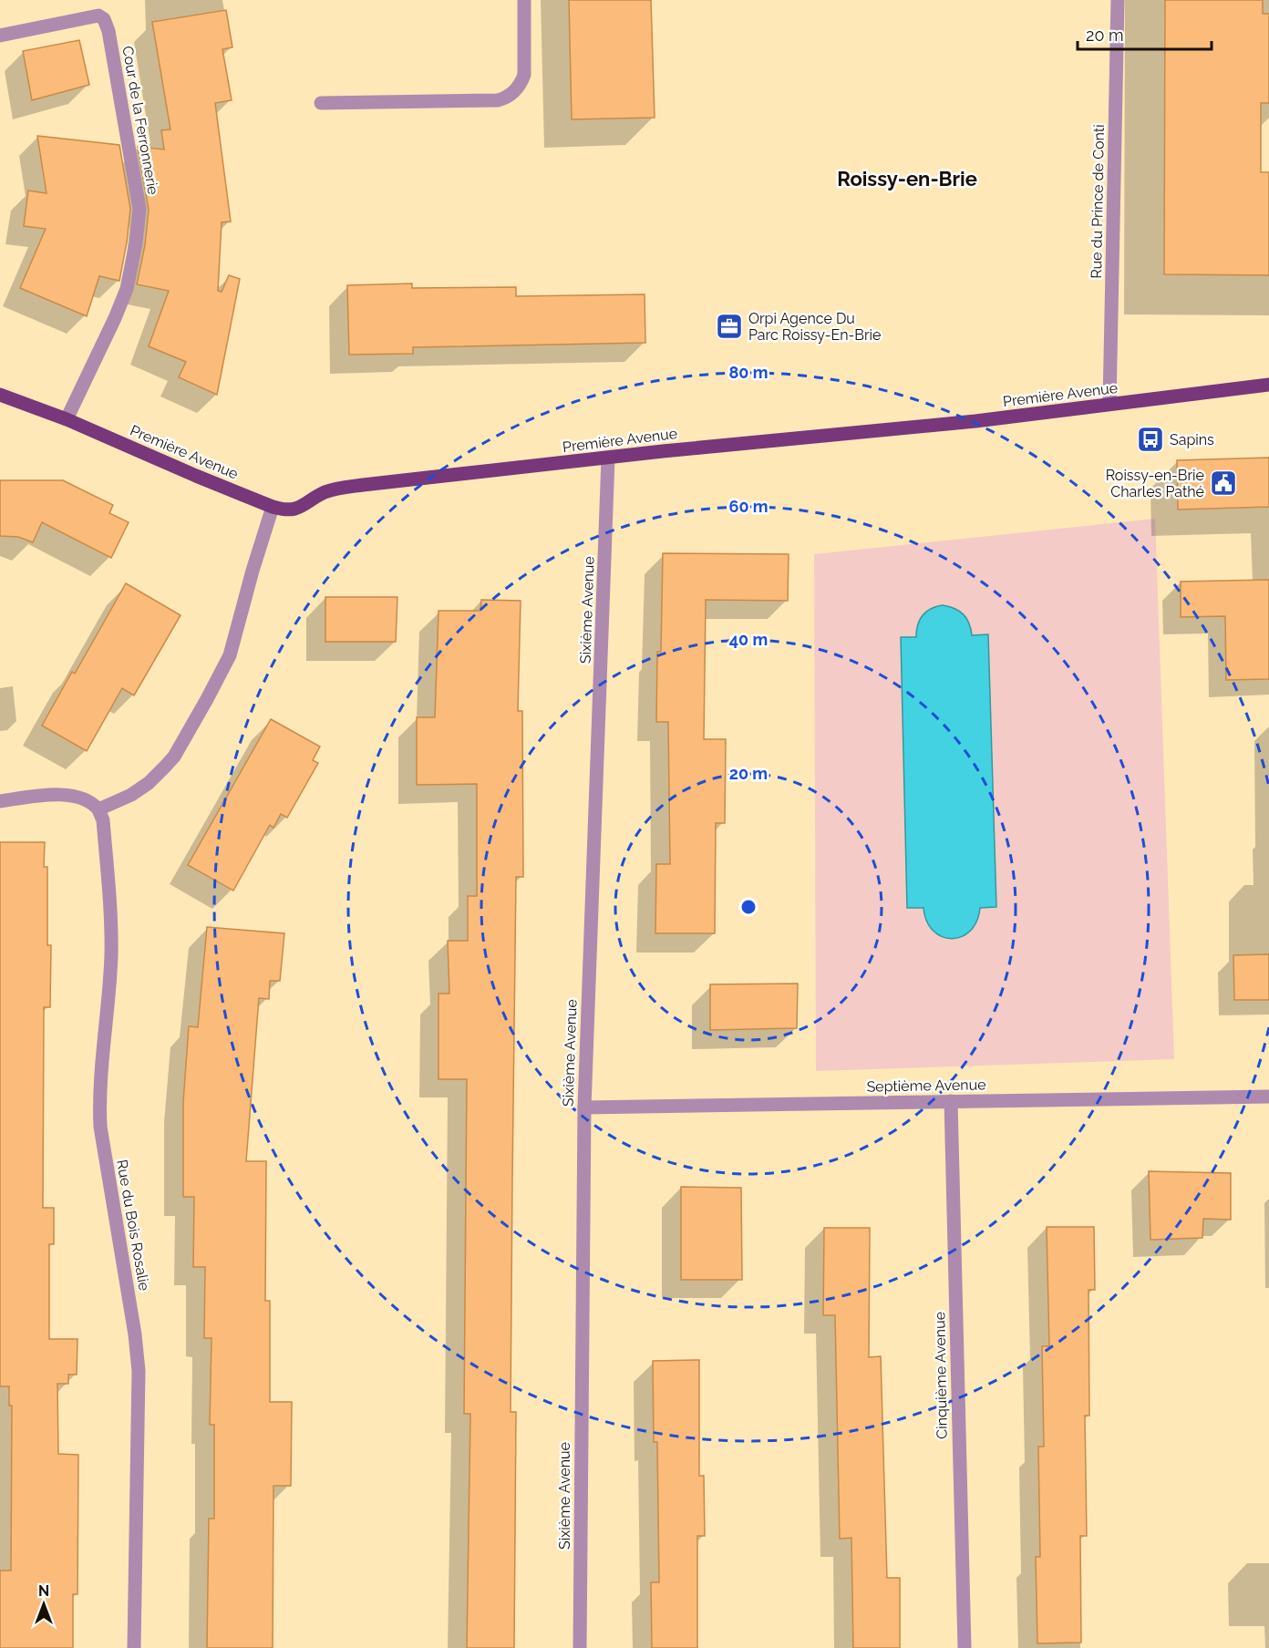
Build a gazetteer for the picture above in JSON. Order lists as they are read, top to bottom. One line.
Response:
{"streets":{"main road":["Première Avenue"],"street":["Cour de la Ferronnerie","Rue du Prince de Conti","Sixième Avenue","Septième Avenue","Rue du Bois Rosalie","Cinquième Avenue"]},"crossings":[["Cour de la Ferronnerie","Première Avenue"],["Rue du Prince de Conti","Première Avenue"],["Première Avenue","Sixième Avenue"],["Sixième Avenue","Septième Avenue"],["Septième Avenue","Cinquième Avenue"]],"districts":["Roissy-en-Brie"],"places":{"office":["Orpi Agence Du Parc Roissy-En-Brie"],"bus stop":["Sapins"],"public building":["Roissy-en-Brie Charles Pathé"]},"scale_bar":"20 m","north":"top","rings":["80 m","60 m","40 m","20 m"]}
